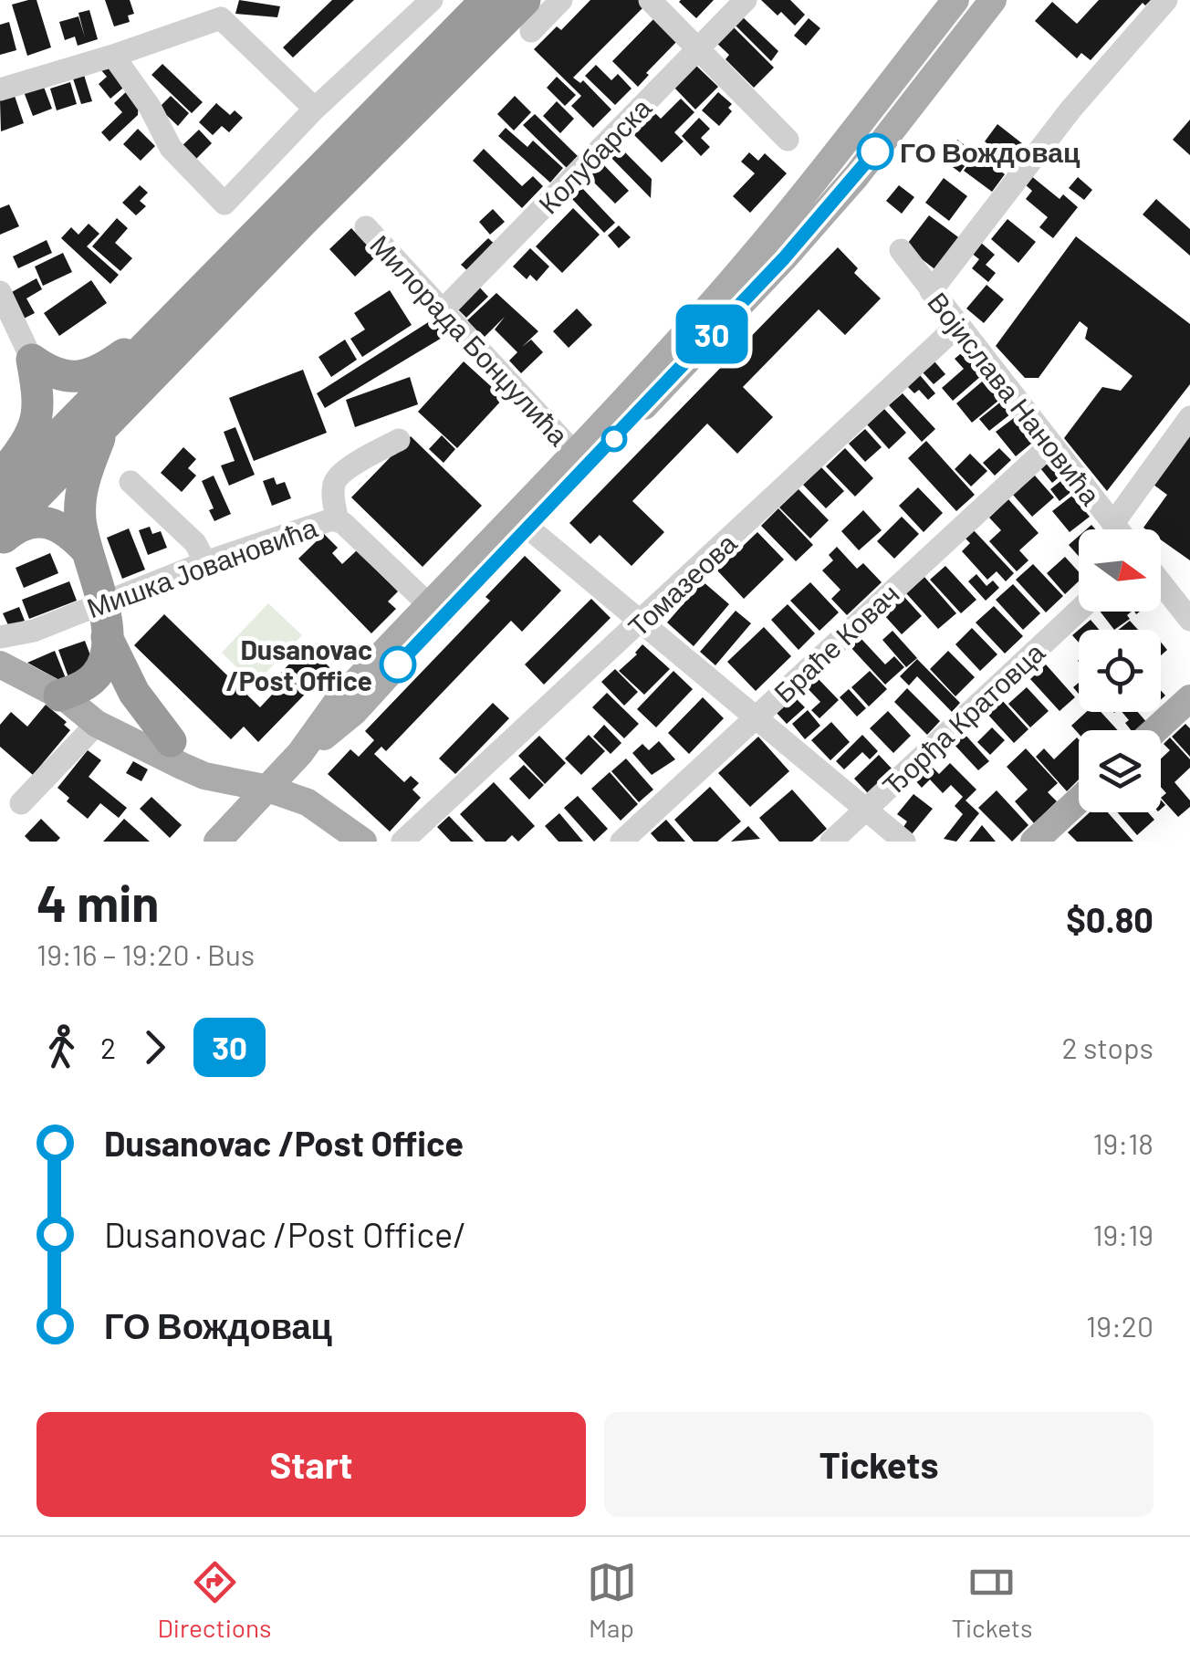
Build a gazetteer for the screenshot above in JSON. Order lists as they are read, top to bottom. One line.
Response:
{"streets":{"street":["Колубарска","Милорада Бонџулића","Војислава Нановића","Мишка Јовановића","Томазеова","Браће Ковач","Ђорђа Кратовца"]},"crossings":[["Колубарска","Милорада Бонџулића"],["Војислава Нановића","Томазеова"],["Војислава Нановића","Браће Ковач"]],"places":["ГО Вождовац","Dusanovac /Post Office"],"lines":["bus line 30"],"north":"right","page":{"on_map":"30","heading":["4 min","19:16 – 19:20 · Bus","$0.80"],"legs":["2","30","2 stops"],"list":[{"name":"Dusanovac /Post Office","value":"19:18"},{"name":"Dusanovac /Post Office/","value":"19:19"},{"name":"ГО Вождовац","value":"19:20"}],"buttons":["Start","Tickets"],"tabs":["Directions","Map","Tickets"]}}
